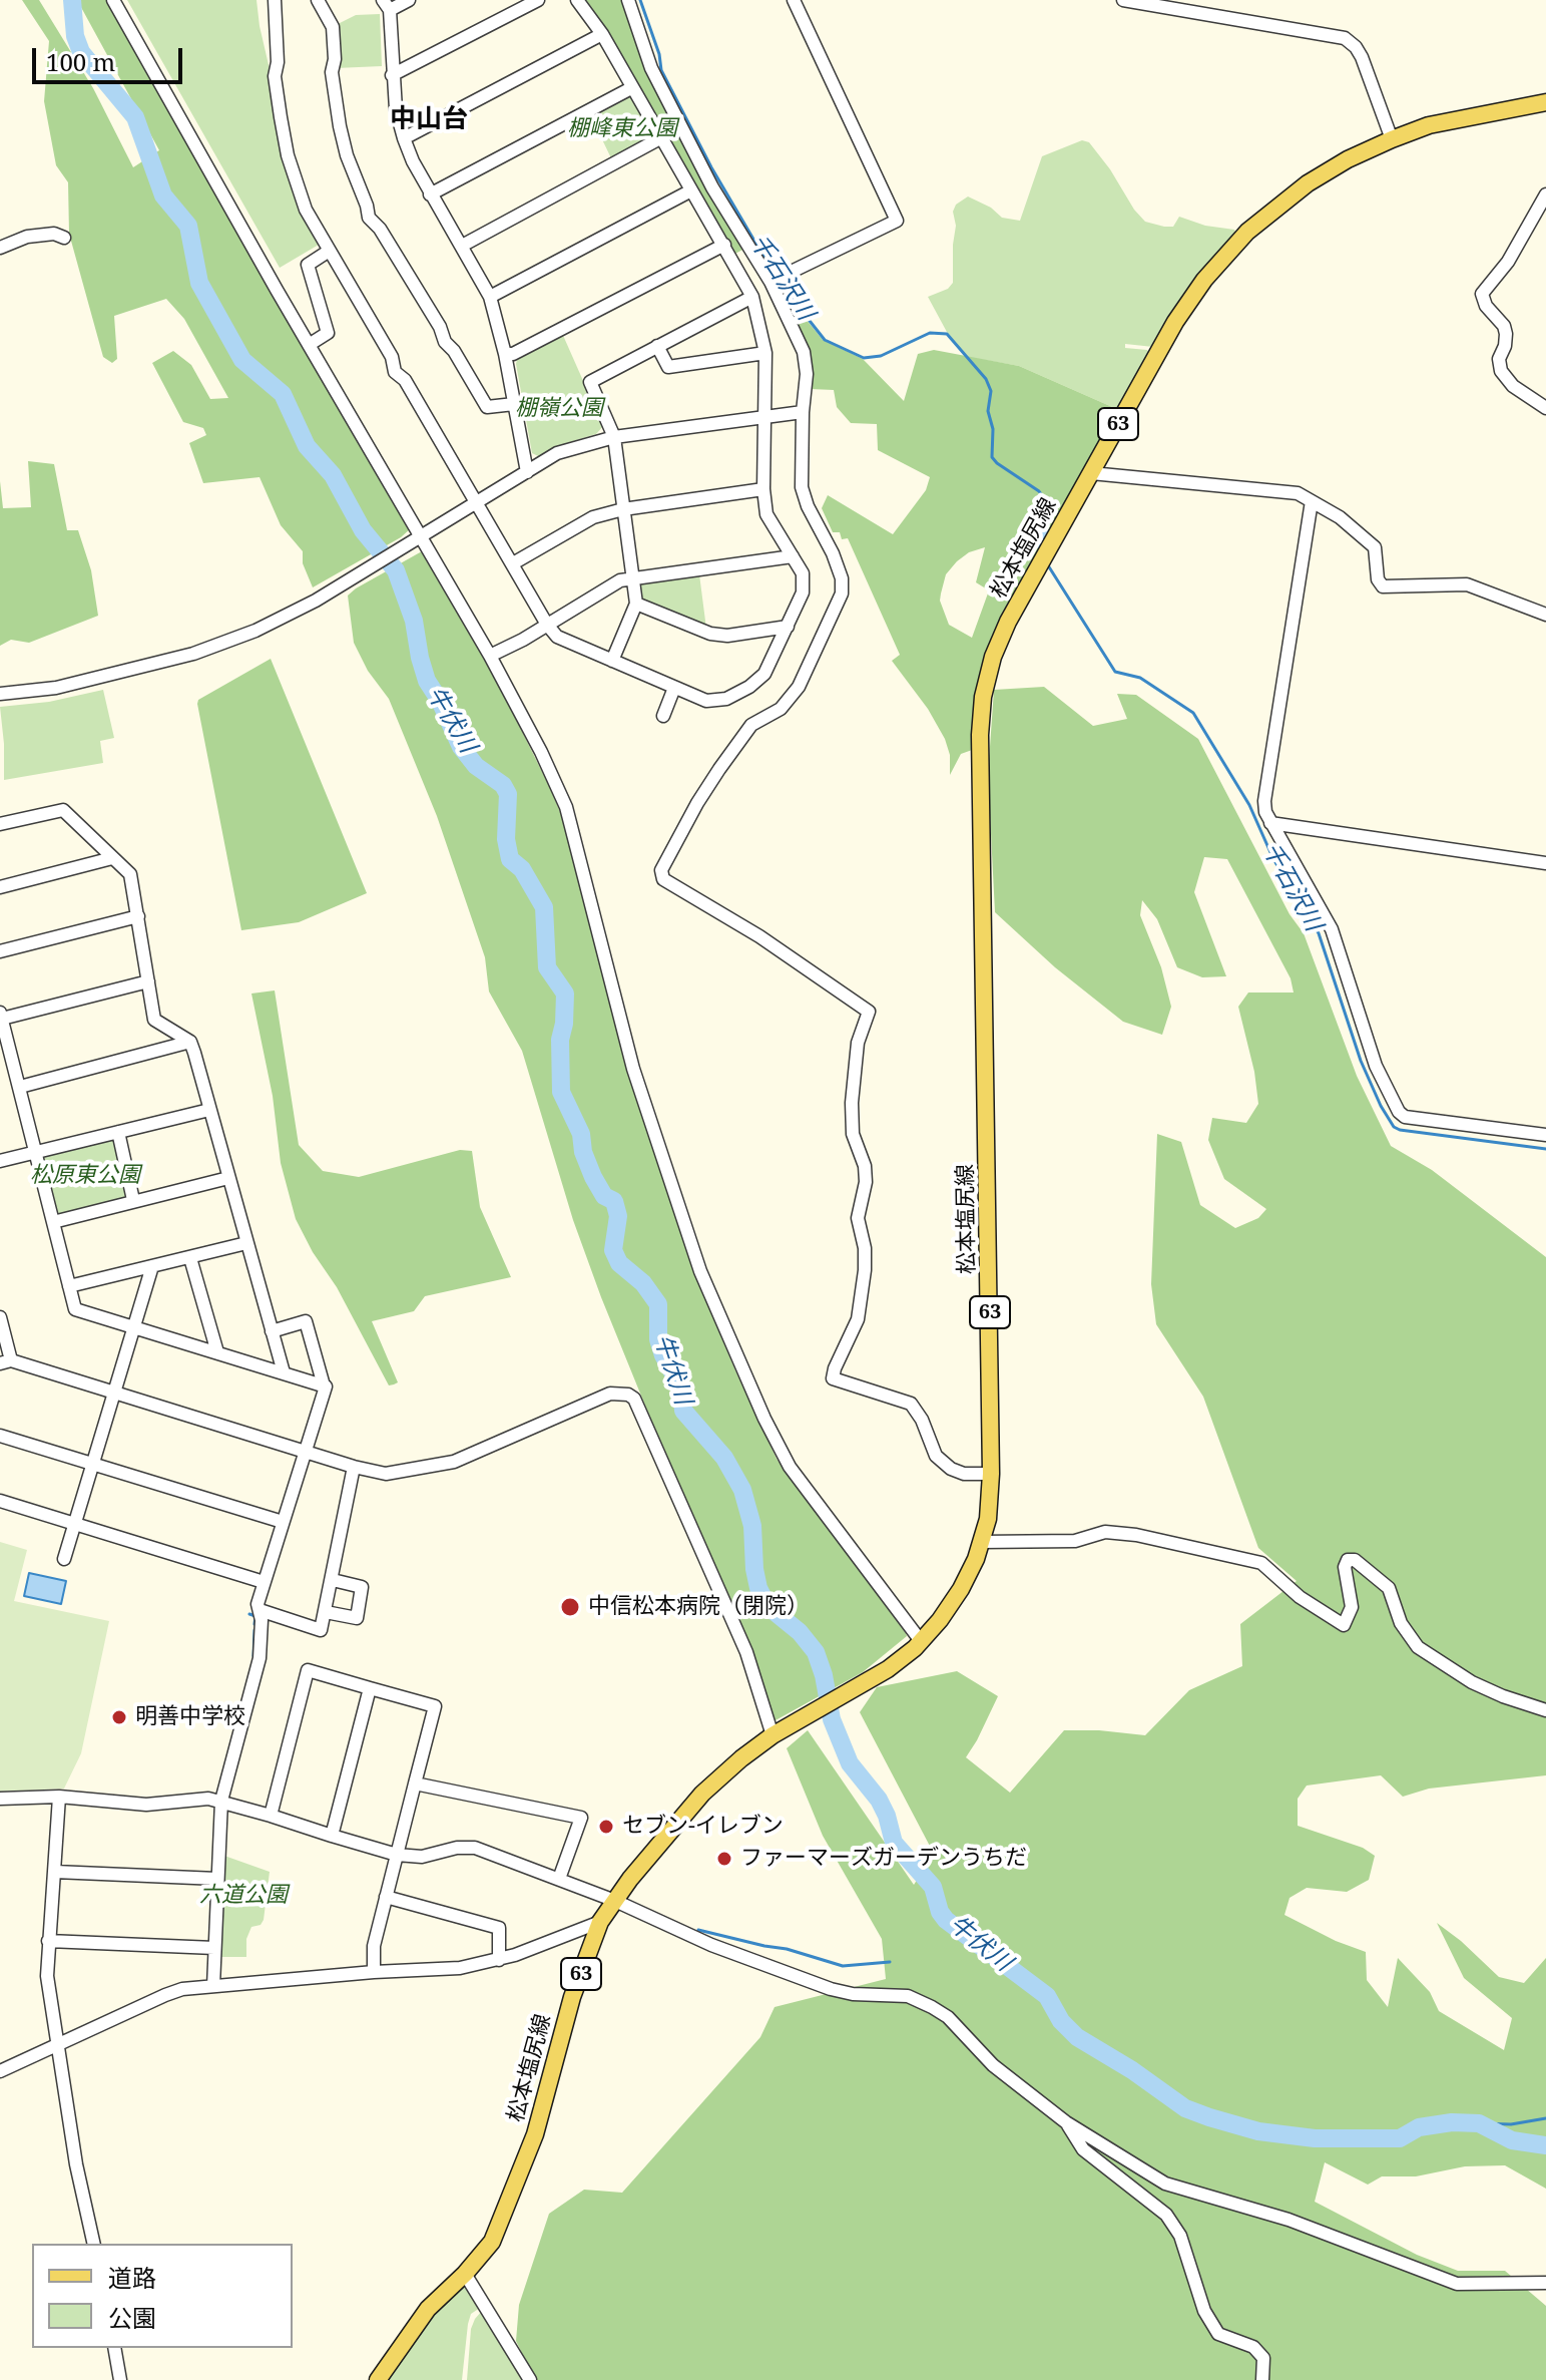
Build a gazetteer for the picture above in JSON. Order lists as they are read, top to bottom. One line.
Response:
{"streets":{"main road":["63","松本塩尻線"]},"districts":["中山台"],"water":["千石沢川","牛伏川"],"parks":["棚峰東公園","棚嶺公園","松原東公園","六道公園"],"places":["中信松本病院（閉院）","明善中学校","セブン-イレブン","ファーマーズガーデンうちだ"],"legend":["道路","公園"],"scale_bar":"100 m"}
